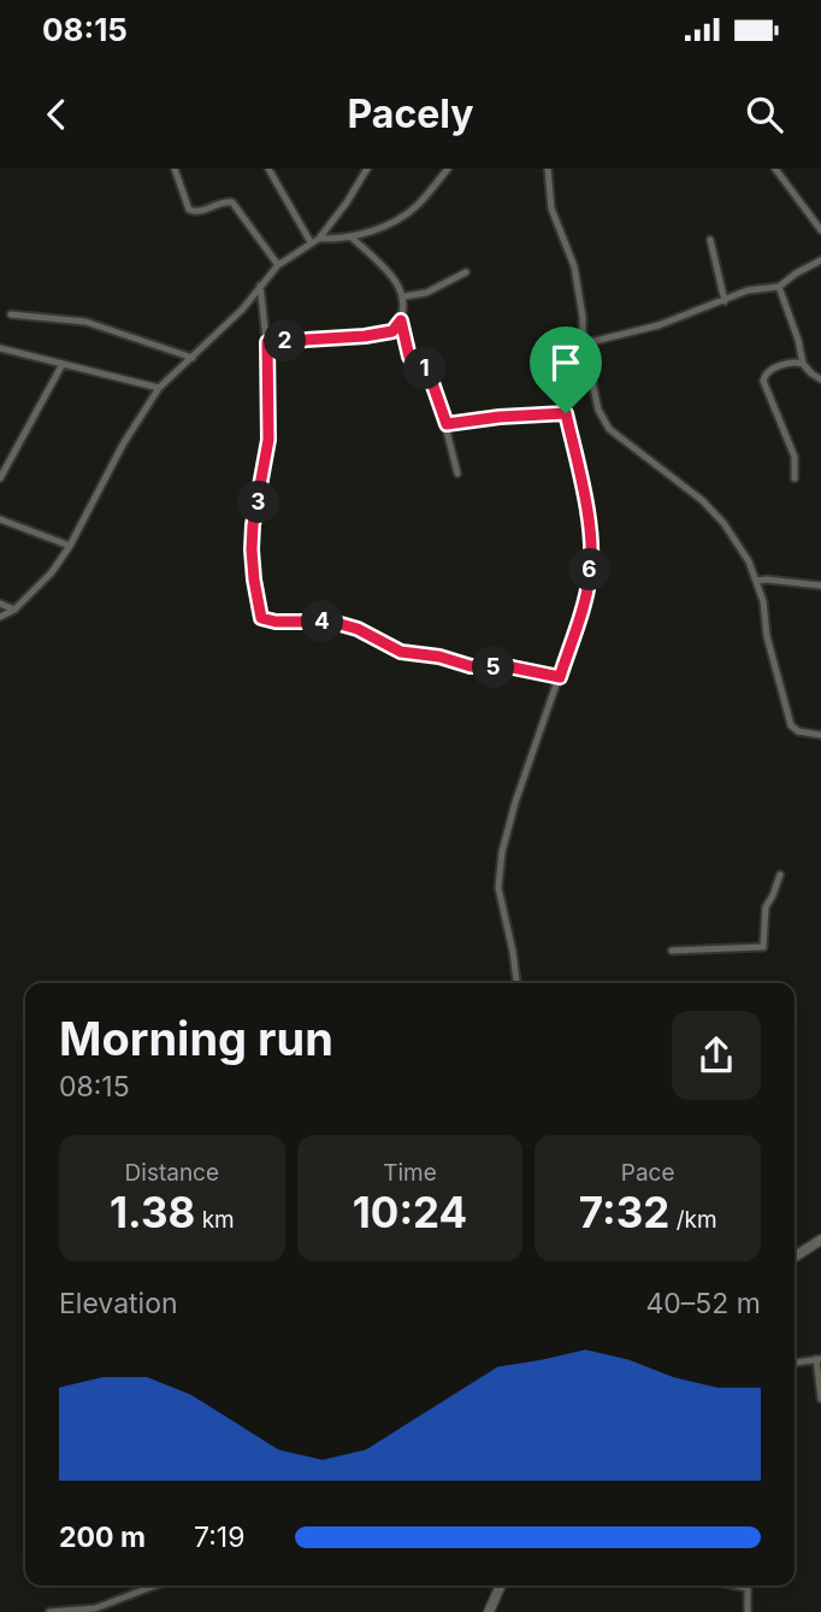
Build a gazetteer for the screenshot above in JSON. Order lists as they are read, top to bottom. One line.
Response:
{"page":{"status":"08:15","header":"Pacely","pins":["2","1","3","6","4","5"],"heading":["Morning run","08:15"],"stats":[["Distance","1.38 km"],["Time","10:24"],["Pace","7:32 /km"]],"chart":["Elevation","40–52 m"],"list":[{"name":"200 m","note":"7:19"}]}}
